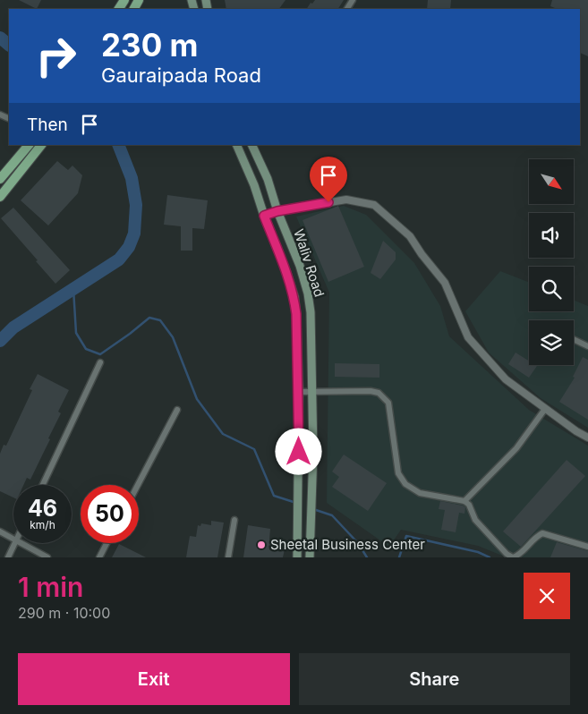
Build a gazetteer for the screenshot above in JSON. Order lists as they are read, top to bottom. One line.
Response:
{"streets":{"main road":["Waliv Road"]},"places":["Sheetal Business Center"],"north":"bottom right","page":{"turn":["230 m","Gauraipada Road"],"then":"Then","speed":"46 km/h","limit":"50","heading":["1 min","290 m · 10:00"],"buttons":["Exit","Share"]}}
